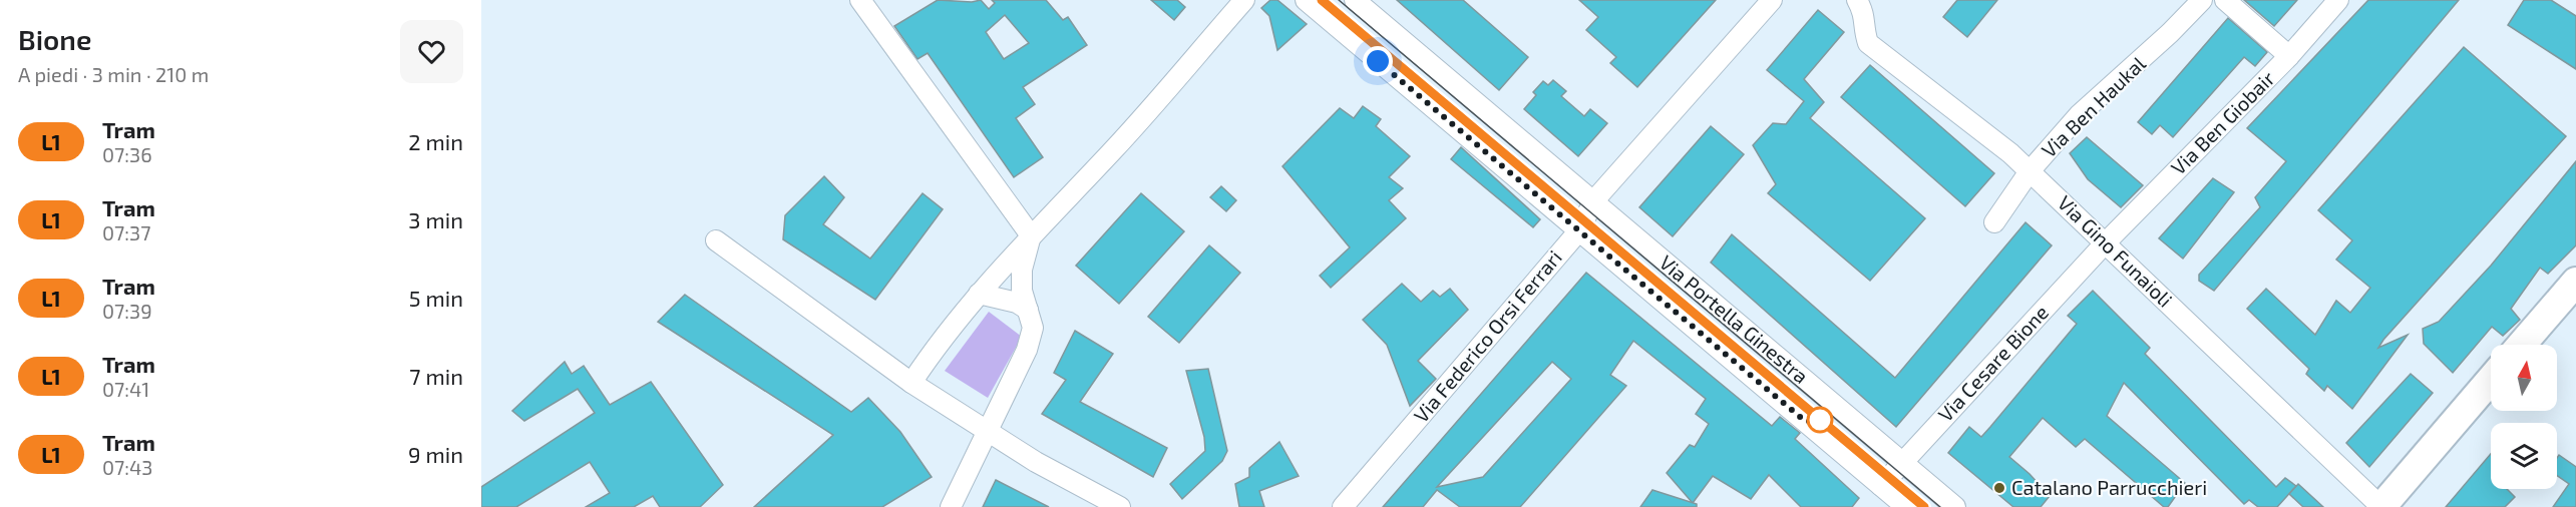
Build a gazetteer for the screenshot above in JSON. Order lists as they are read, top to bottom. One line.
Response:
{"streets":{"street":["Via Ben Haukal","Via Ben Giobair","Via Gino Funaioli","Via Portella Ginestra","Via Federico Orsi Ferrari","Via Cesare Bione"]},"crossings":[["Via Ben Haukal","Via Gino Funaioli"],["Via Ben Giobair","Via Gino Funaioli"],["Via Ben Giobair","Via Cesare Bione"],["Via Gino Funaioli","Via Cesare Bione"],["Via Portella Ginestra","Via Federico Orsi Ferrari"],["Via Portella Ginestra","Via Cesare Bione"]],"places":["Catalano Parrucchieri"],"lines":["tram line L1"],"north":"top","page":{"heading":["Bione","A piedi · 3 min · 210 m"],"list":[{"mark":"L1","name":"Tram","note":"07:36","value":"2 min"},{"mark":"L1","name":"Tram","note":"07:37","value":"3 min"},{"mark":"L1","name":"Tram","note":"07:39","value":"5 min"},{"mark":"L1","name":"Tram","note":"07:41","value":"7 min"},{"mark":"L1","name":"Tram","note":"07:43","value":"9 min"}]}}
